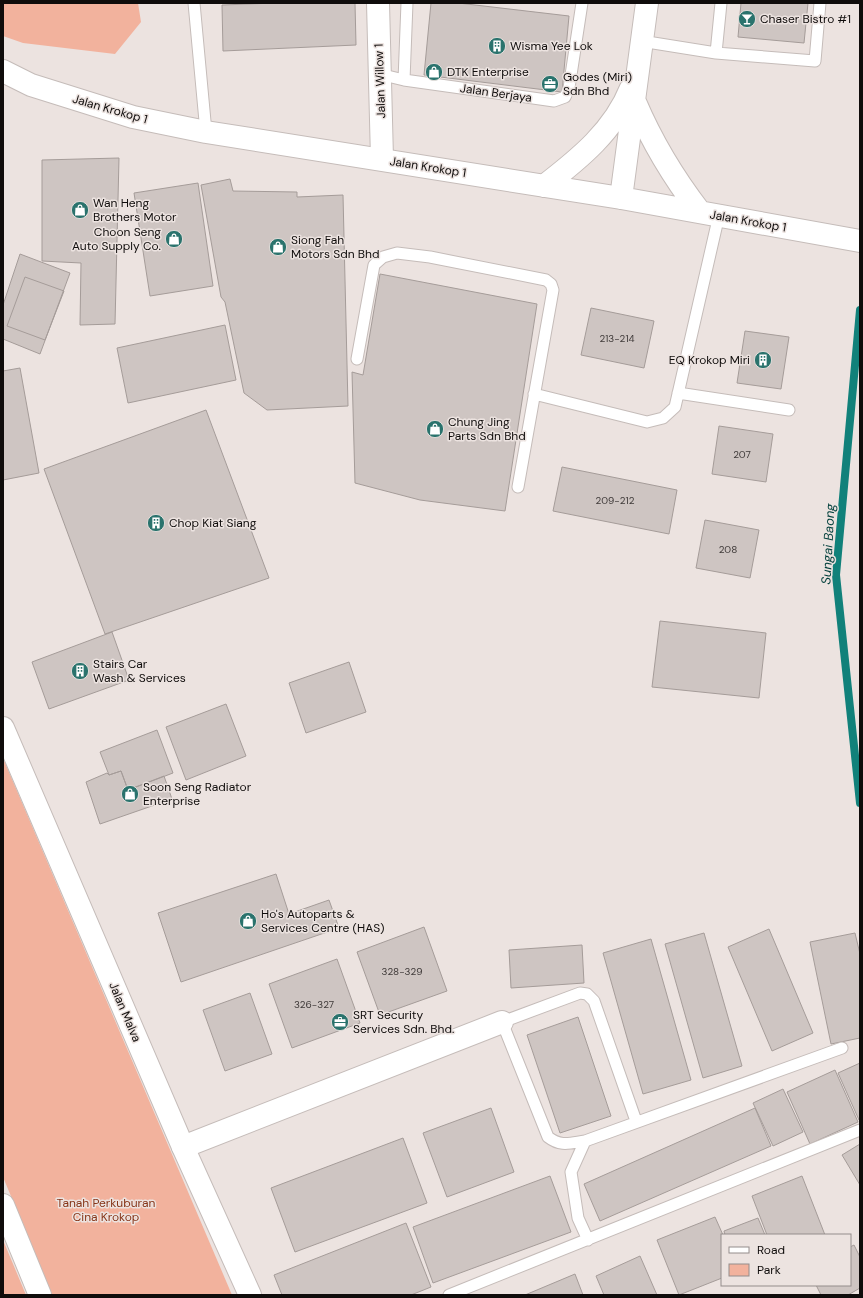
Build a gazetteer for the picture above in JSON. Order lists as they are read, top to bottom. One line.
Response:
{"streets":{"street":["Jalan Willow 1","Jalan Krokop 1","Jalan Malva"],"lane":["Jalan Berjaya"]},"crossings":[["Jalan Willow 1","Jalan Krokop 1"]],"water":["Sungai Baong"],"parks":["Tanah Perkuburan Cina Krokop"],"places":{"bar":["Chaser Bistro #1"],"building":["Wisma Yee Lok","EQ Krokop Miri","Chop Kiat Siang","Stairs Car Wash & Services"],"shop":["DTK Enterprise","Wan Heng Brothers Motor","Choon Seng Auto Supply Co.","Siong Fah Motors Sdn Bhd","Chung Jing Parts Sdn Bhd","Soon Seng Radiator Enterprise","Ho's Autoparts & Services Centre (HAS)"],"office":["Godes (Miri) Sdn Bhd","SRT Security Services Sdn. Bhd."]},"house_numbers":["213-214","207","209-212","208","328-329","326-327"],"legend":["Road","Park"]}
